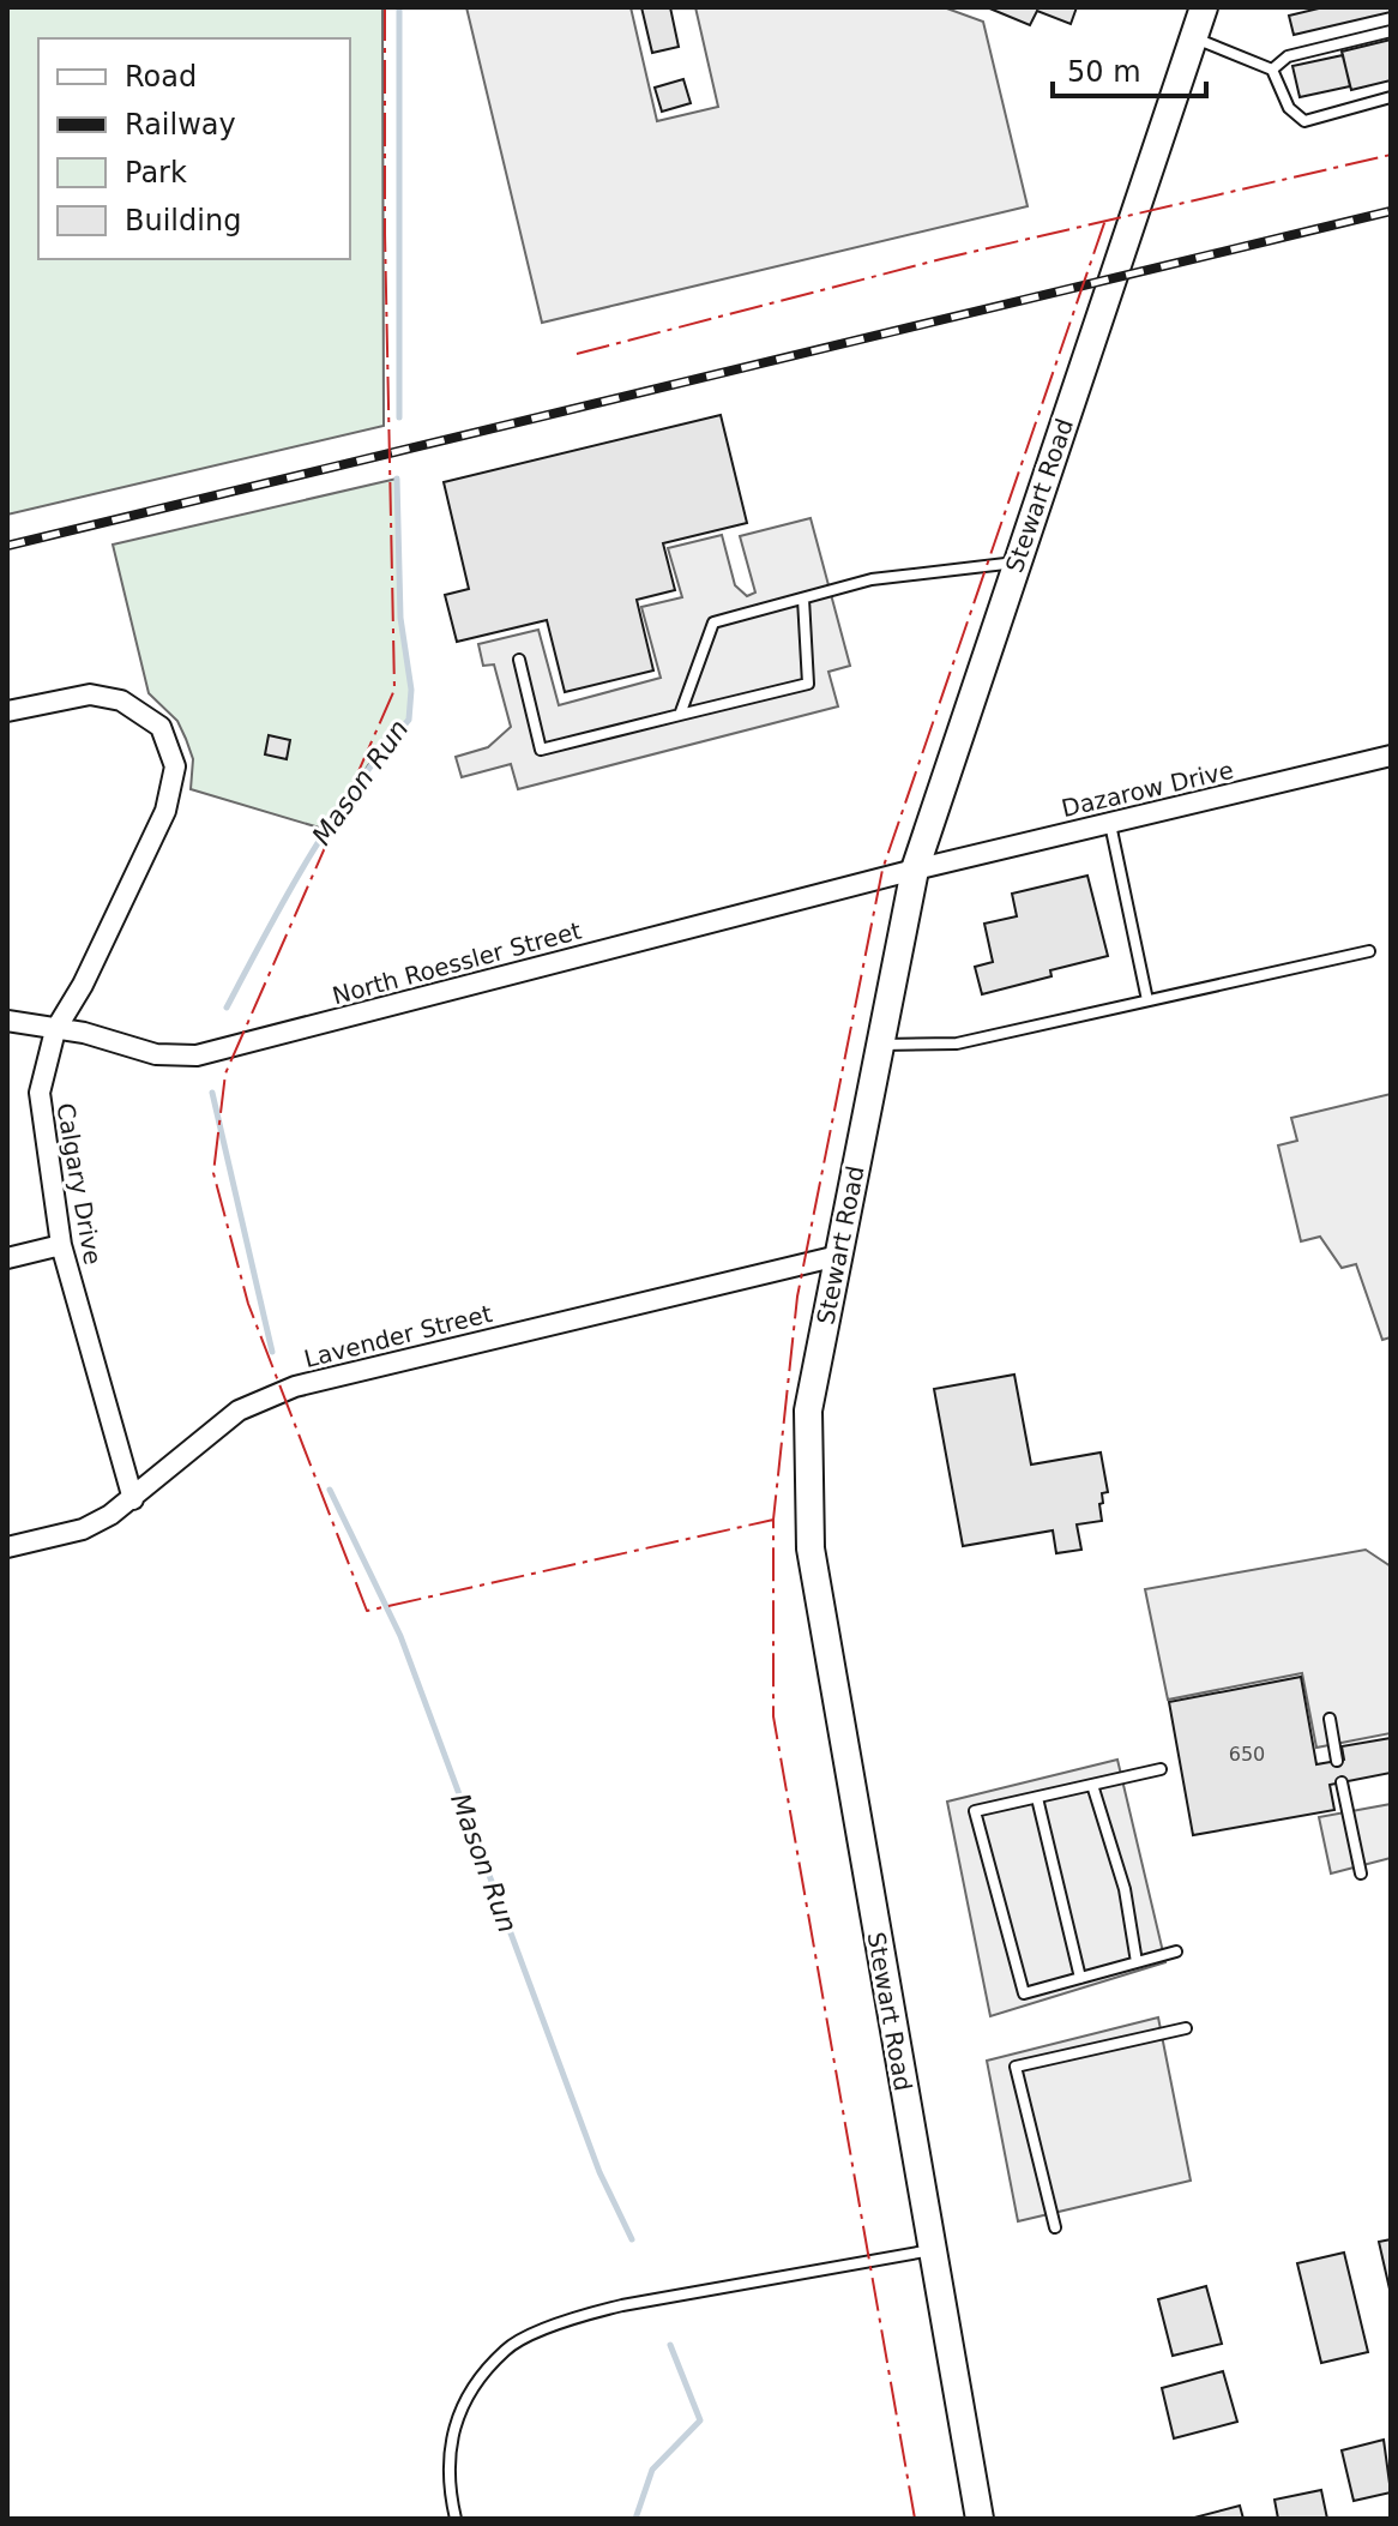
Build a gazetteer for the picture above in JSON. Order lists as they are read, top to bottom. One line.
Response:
{"streets":{"street":["Stewart Road","Dazarow Drive","North Roessler Street","Calgary Drive","Lavender Street"]},"crossings":[["Stewart Road","Dazarow Drive"],["Stewart Road","North Roessler Street"],["Stewart Road","Lavender Street"],["Dazarow Drive","North Roessler Street"],["North Roessler Street","Calgary Drive"],["Calgary Drive","Lavender Street"]],"water":["Mason Run"],"house_numbers":["650"],"legend":["Road","Railway","Park","Building"],"scale_bar":"50 m"}
